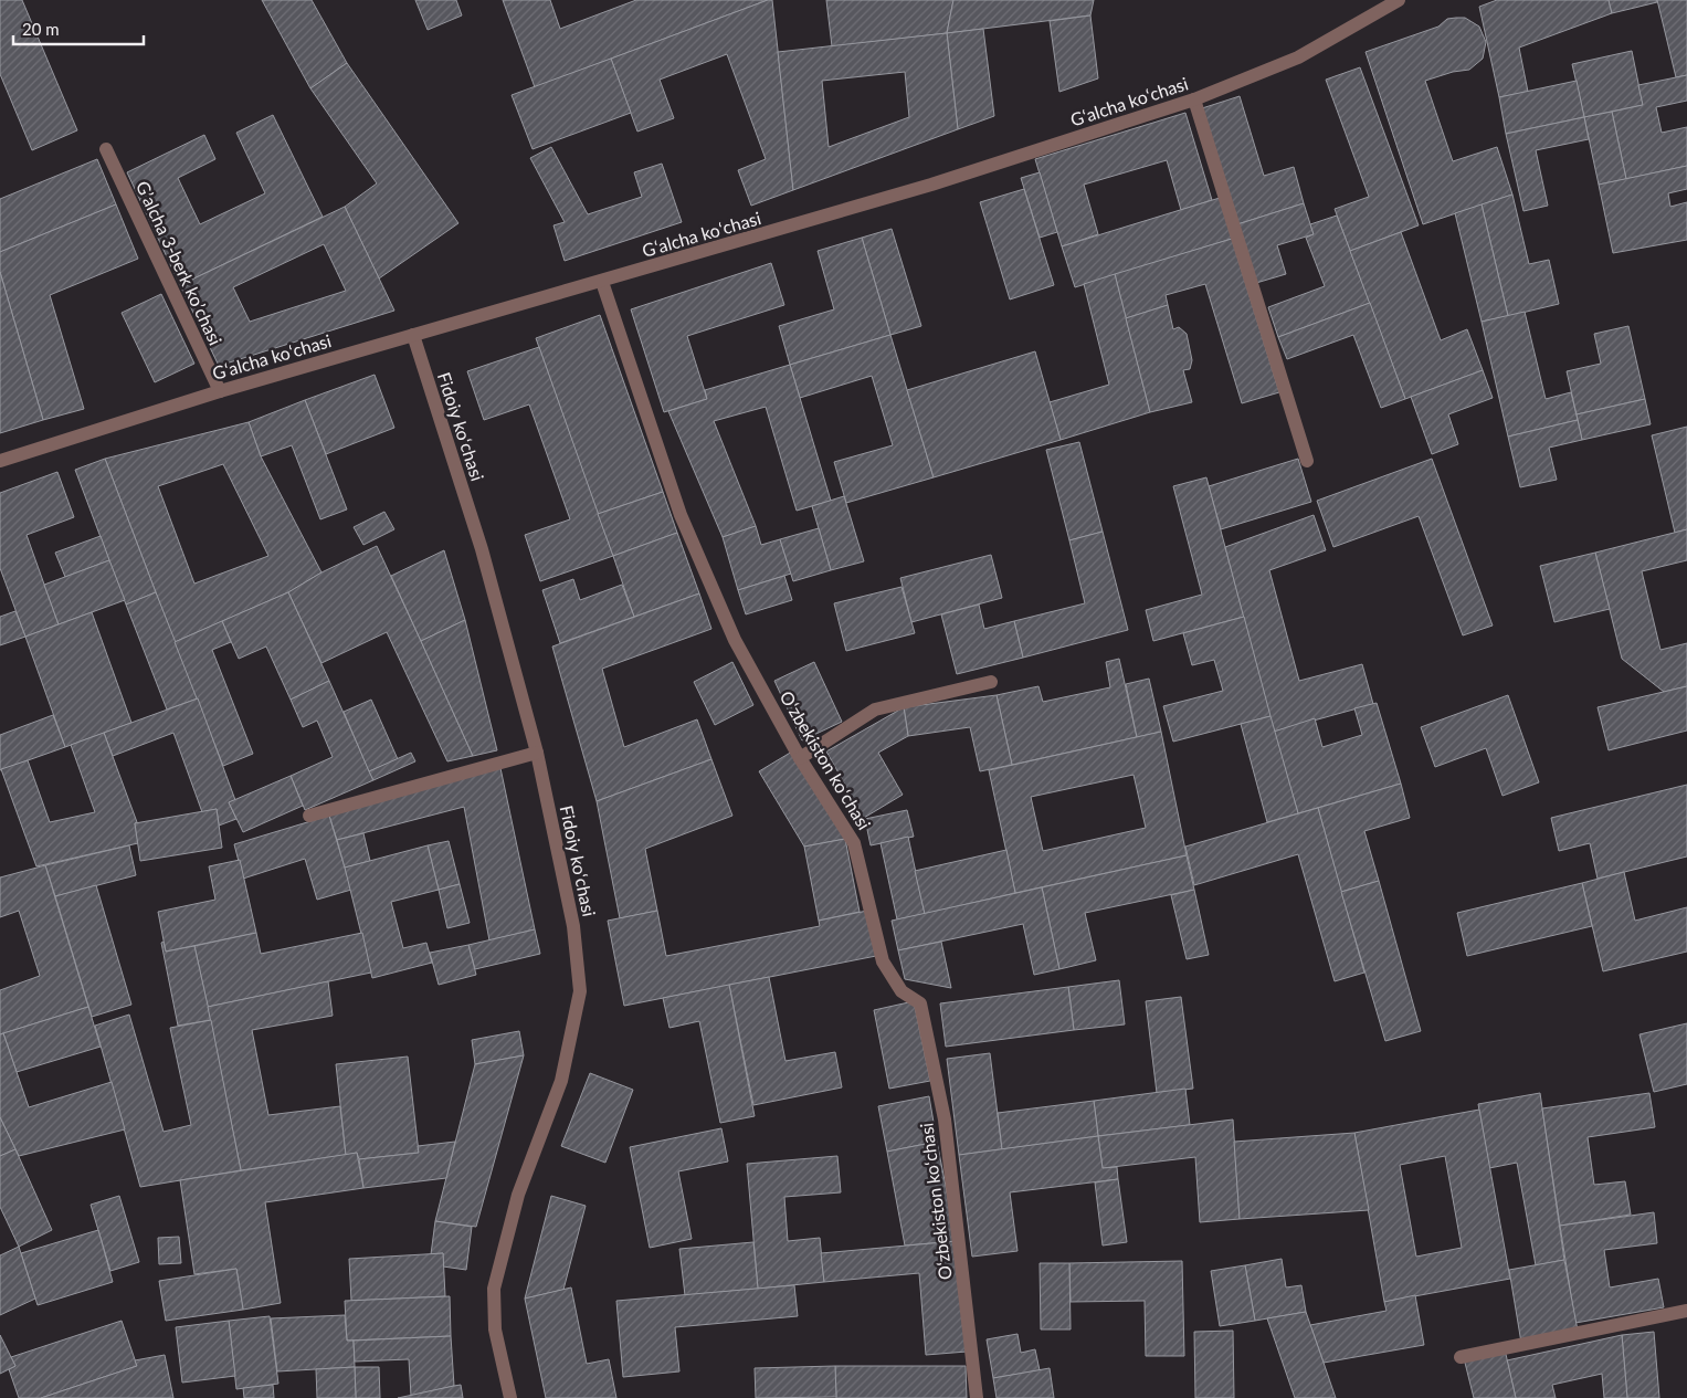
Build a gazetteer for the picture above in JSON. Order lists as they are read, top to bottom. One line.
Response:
{"streets":{"street":["Gʻalcha koʻchasi","Gʼalcha 3-berk koʼchasi","Fidoiy koʻchasi","Oʻzbekiston koʻchasi"]},"crossings":[["Gʻalcha koʻchasi","Gʼalcha 3-berk koʼchasi"],["Gʻalcha koʻchasi","Fidoiy koʻchasi"],["Gʻalcha koʻchasi","Oʻzbekiston koʻchasi"]],"scale_bar":"20 m"}
